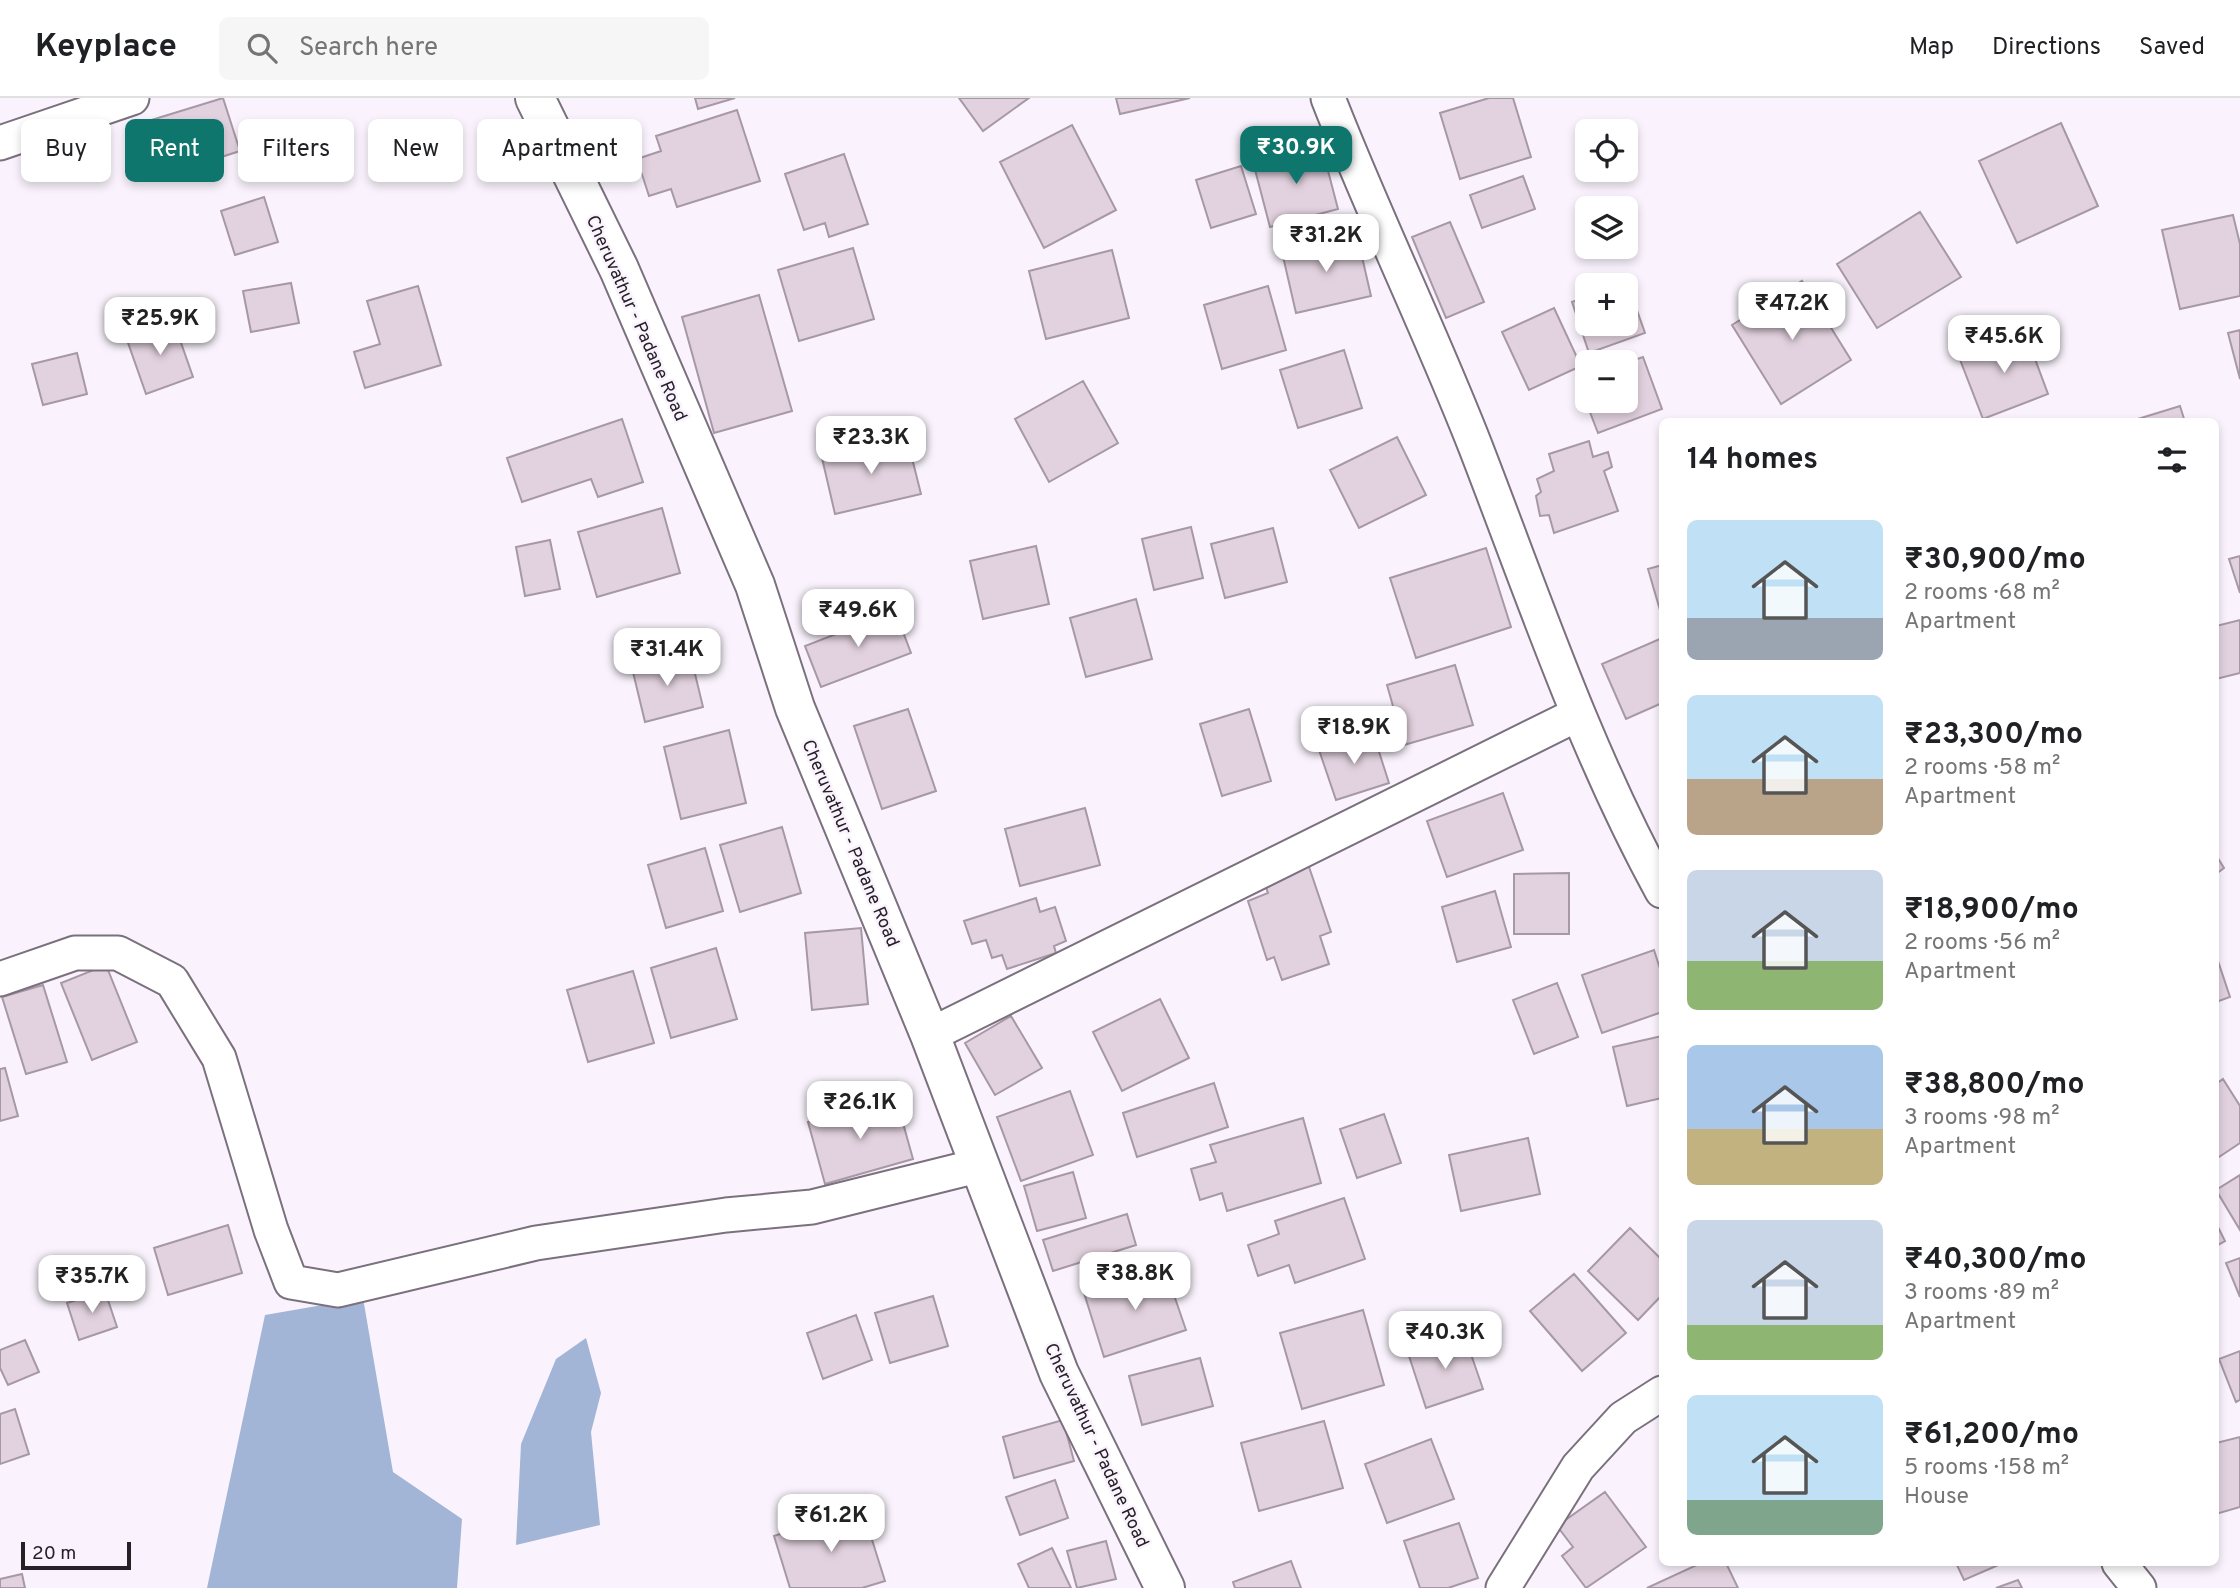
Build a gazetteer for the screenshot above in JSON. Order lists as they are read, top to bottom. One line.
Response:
{"streets":{"main road":["Cheruvathur - Padane Road"]},"scale_bar":"20 m","page":{"header":"Keyplace","search":"Search here","nav":["Map","Directions","Saved"],"map_buttons":["+","−"],"chip":["Buy","Rent","Filters","New","Apartment"],"price":["₹30.9K","₹31.2K","₹47.2K","₹25.9K","₹45.6K","₹23.3K","₹49.6K","₹31.4K","₹18.9K","₹26.1K","₹38.8K","₹35.7K","₹40.3K","₹61.2K"],"heading":"14 homes","list":[{"name":"₹30,900/mo","note":"2 rooms · 68 m² · Apartment"},{"name":"₹23,300/mo","note":"2 rooms · 58 m² · Apartment"},{"name":"₹18,900/mo","note":"2 rooms · 56 m² · Apartment"},{"name":"₹38,800/mo","note":"3 rooms · 98 m² · Apartment"},{"name":"₹40,300/mo","note":"3 rooms · 89 m² · Apartment"},{"name":"₹61,200/mo","note":"5 rooms · 158 m² · House"}],"scale":"20 m"}}
